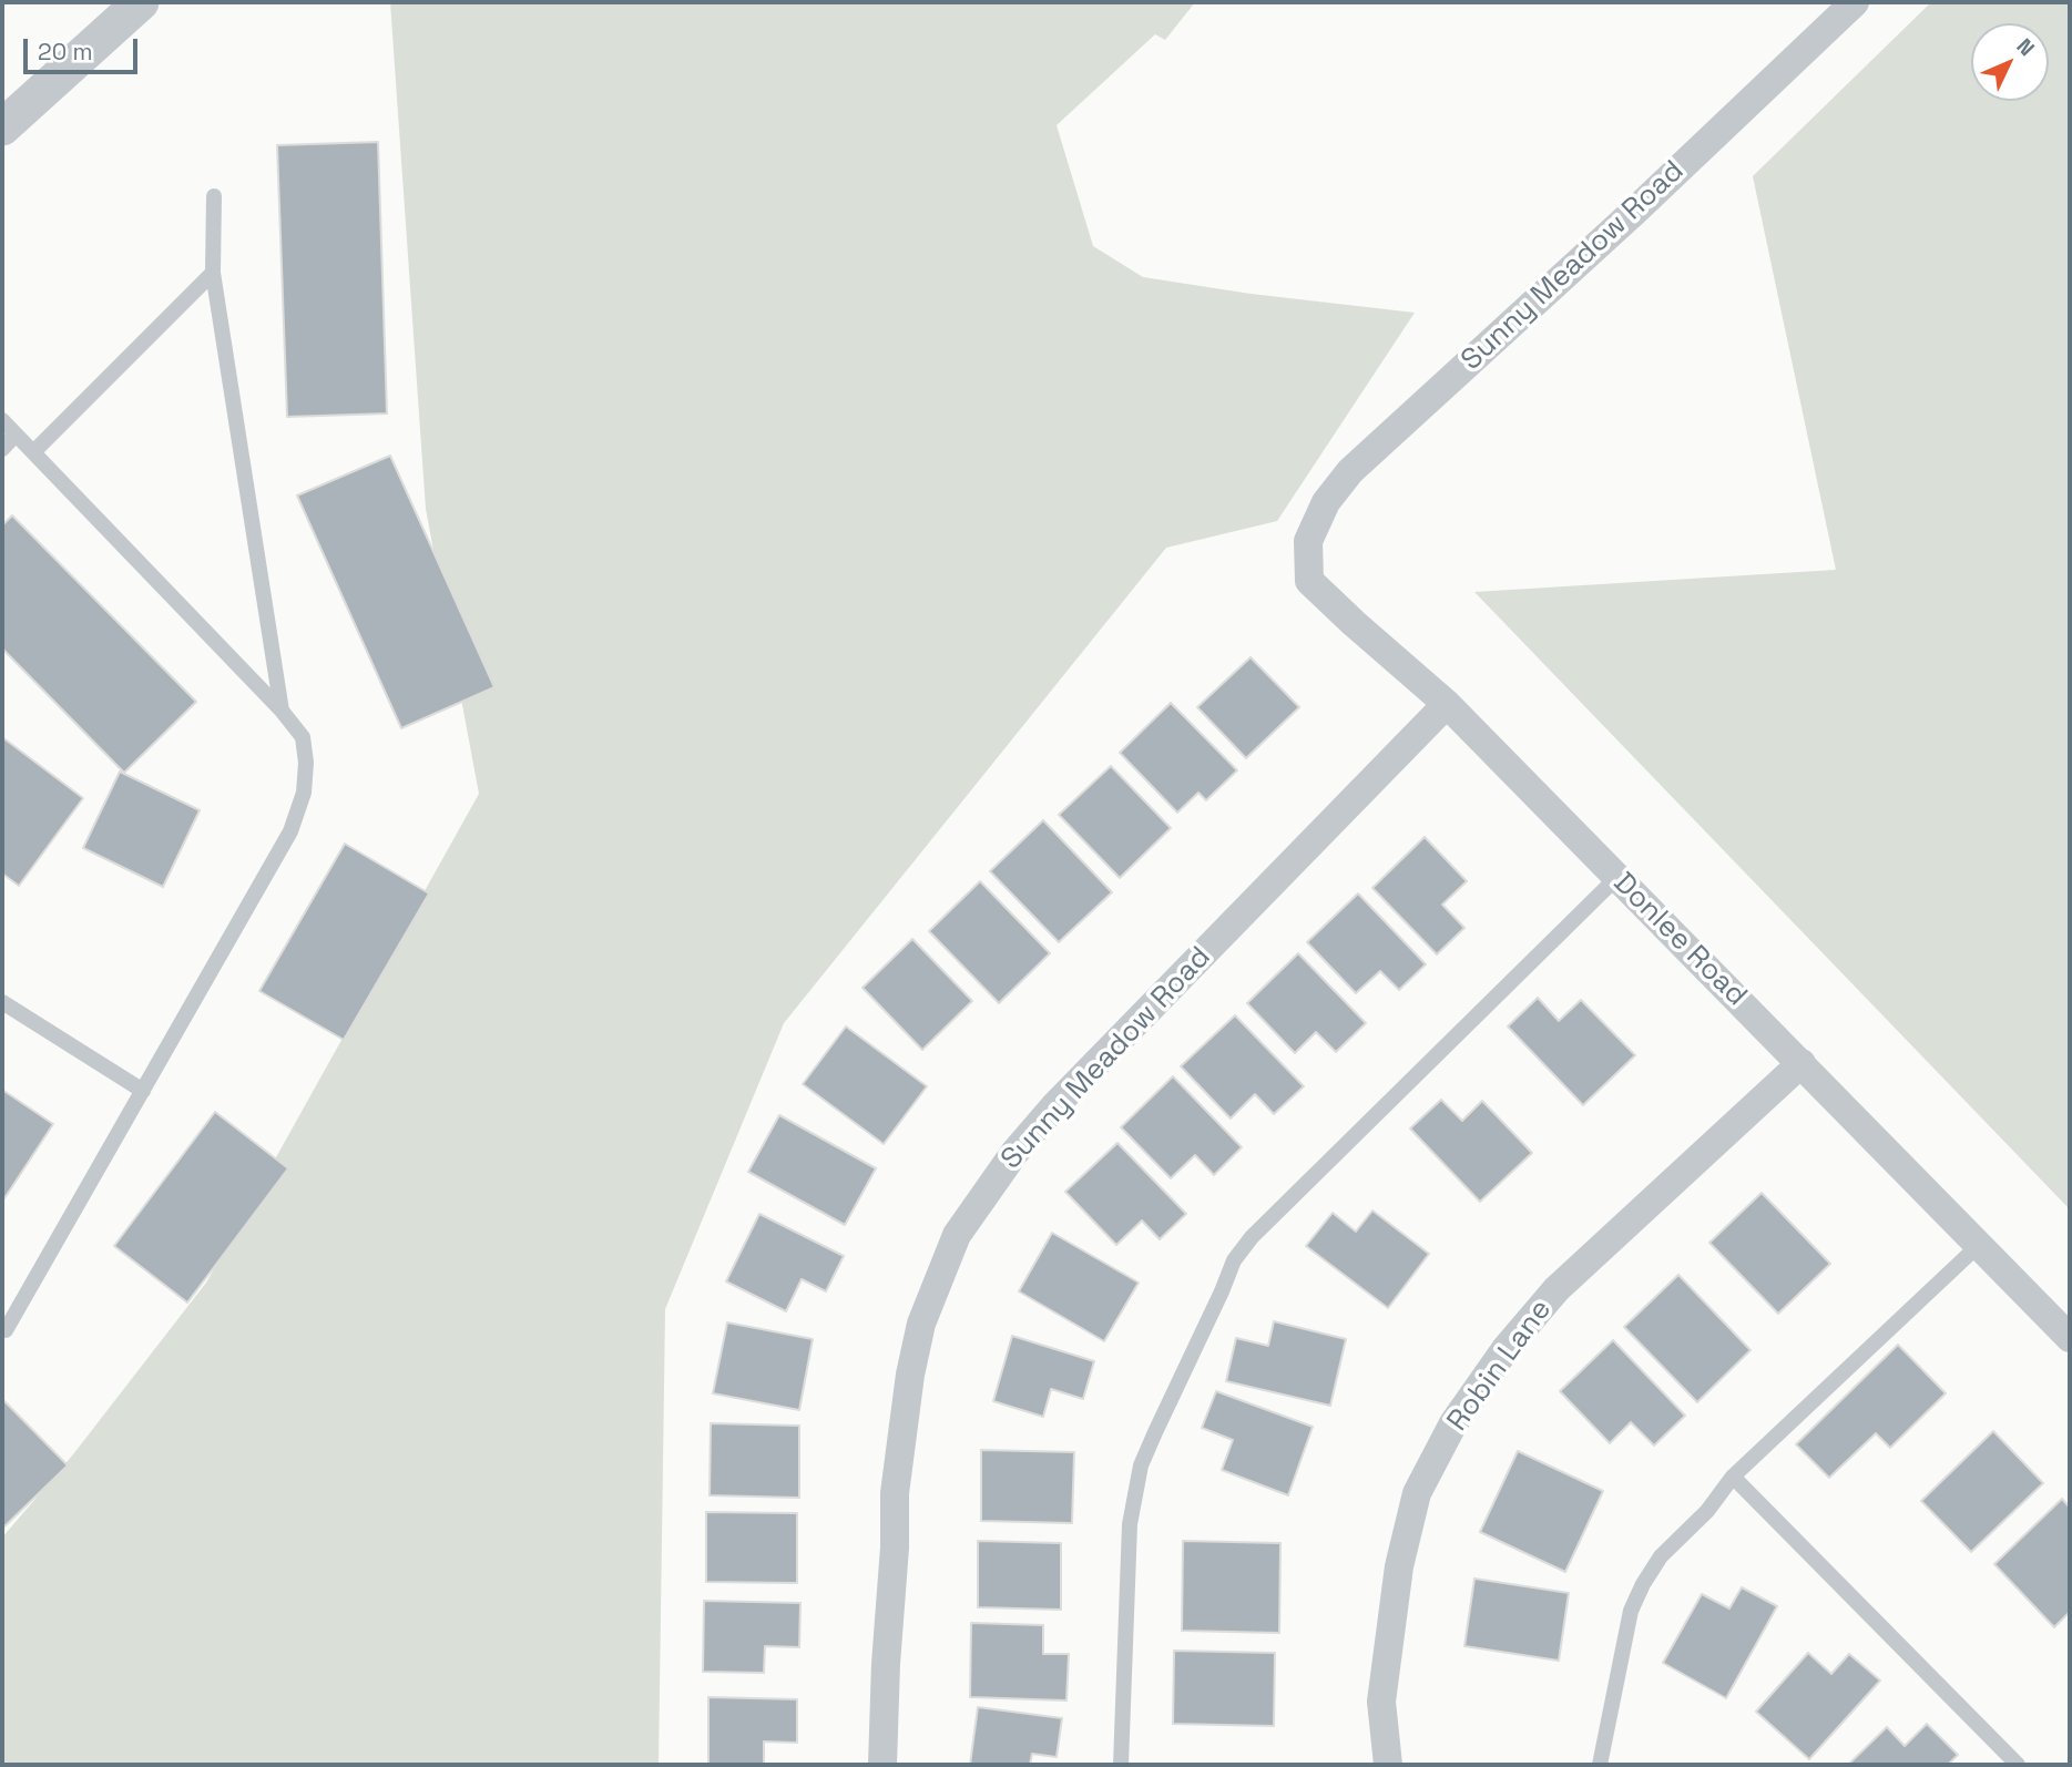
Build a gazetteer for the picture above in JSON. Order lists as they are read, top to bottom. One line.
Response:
{"streets":{"street":["Sunny Meadow Road","Donlee Road","Robin Lane"]},"crossings":[["Sunny Meadow Road","Donlee Road"],["Donlee Road","Robin Lane"]],"scale_bar":"20 m","north":"top right"}
